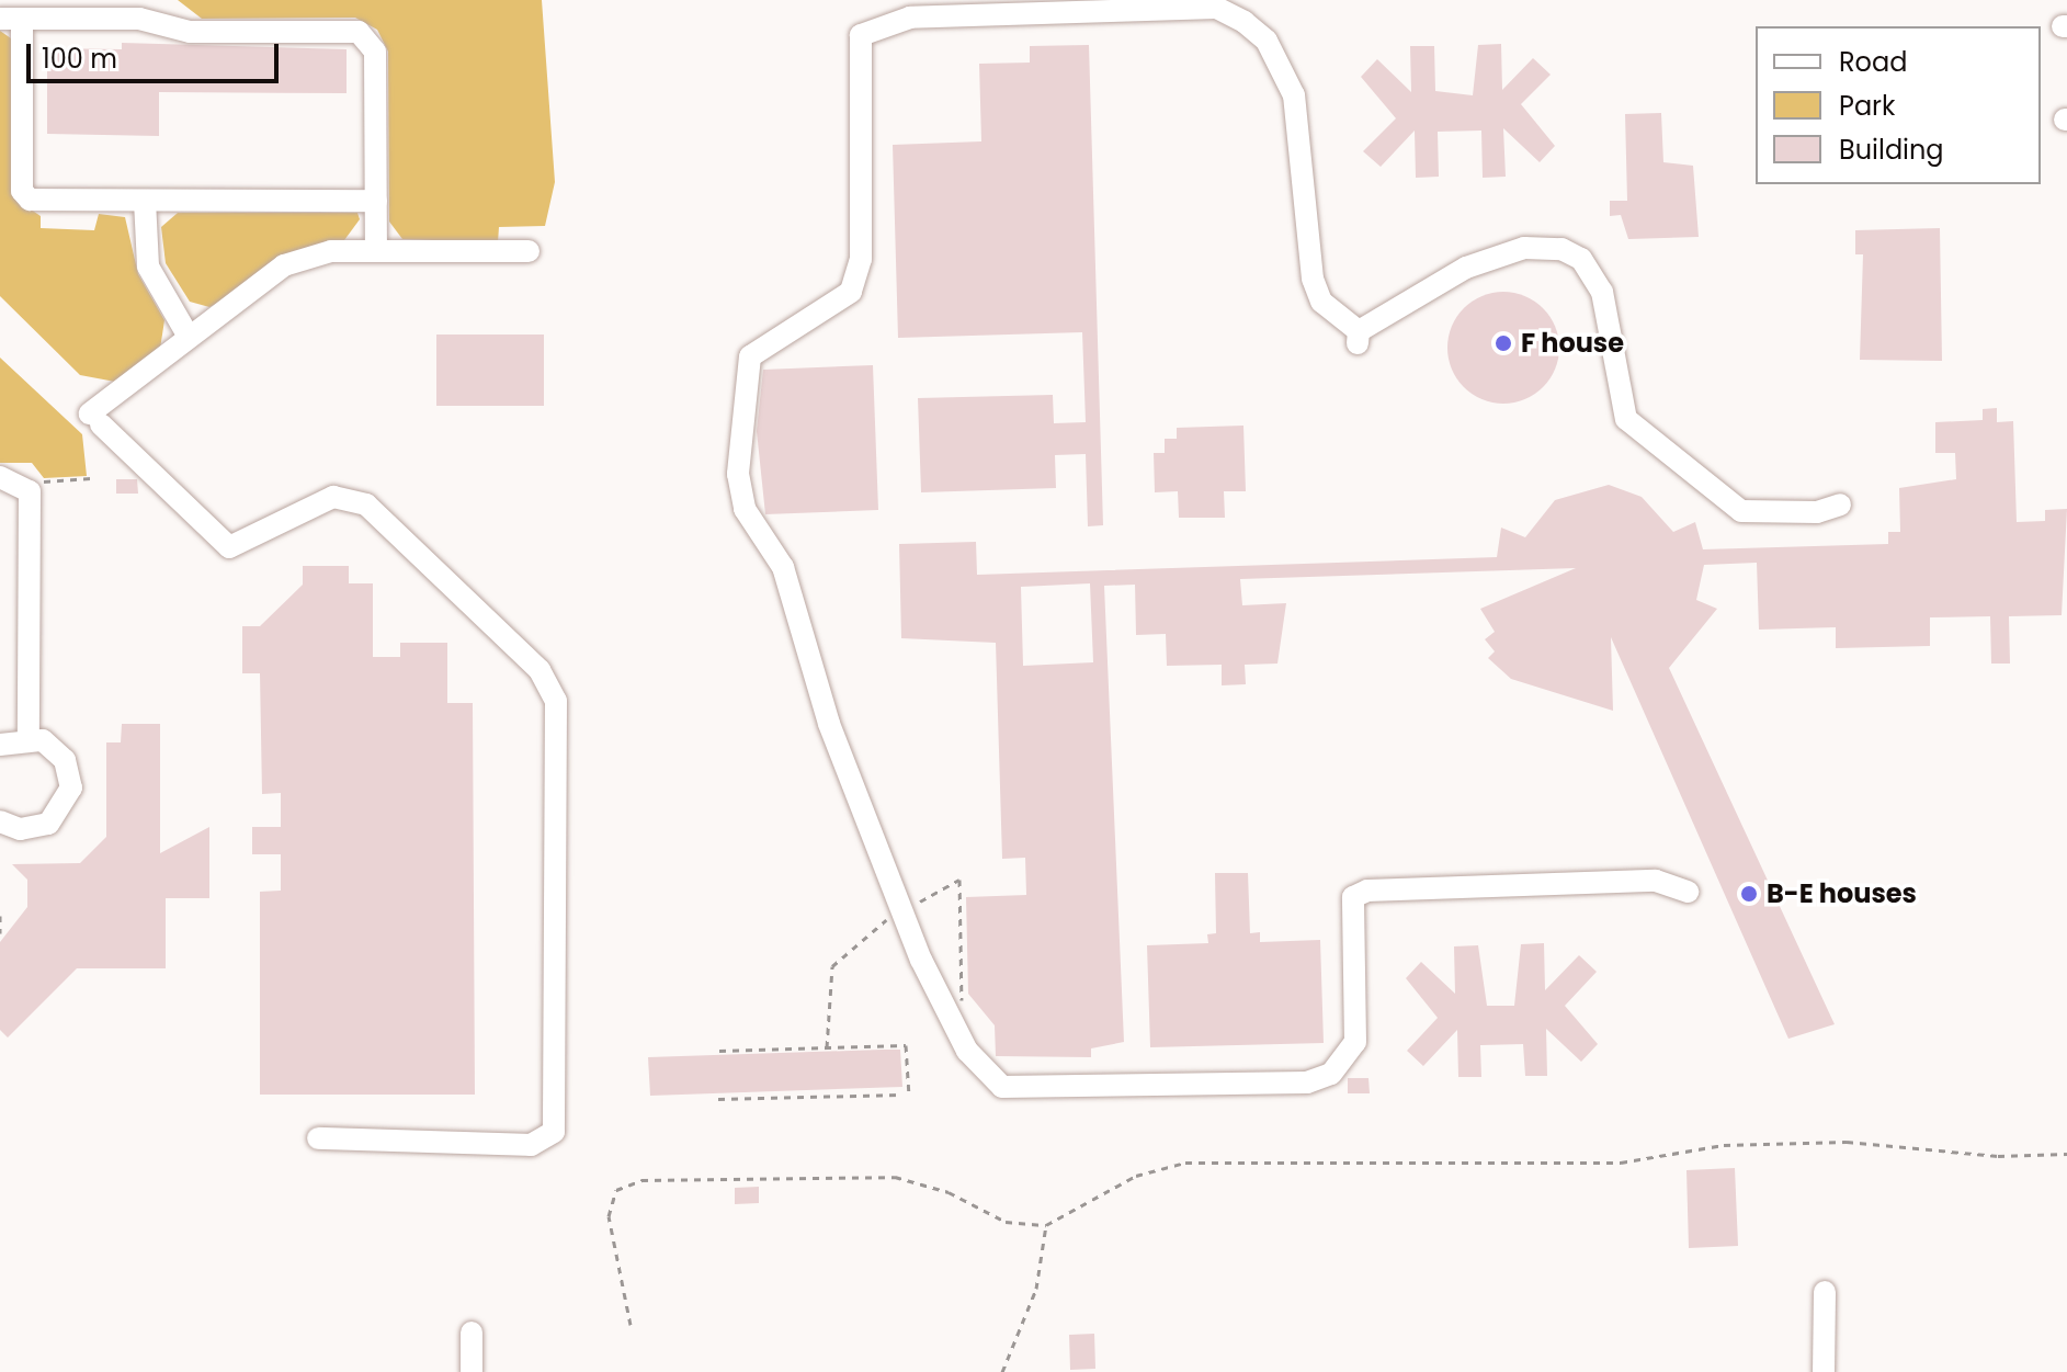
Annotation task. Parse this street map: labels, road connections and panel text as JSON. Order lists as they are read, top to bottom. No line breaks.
{"places":["F house","B-E houses"],"legend":["Road","Park","Building"],"scale_bar":"100 m"}
